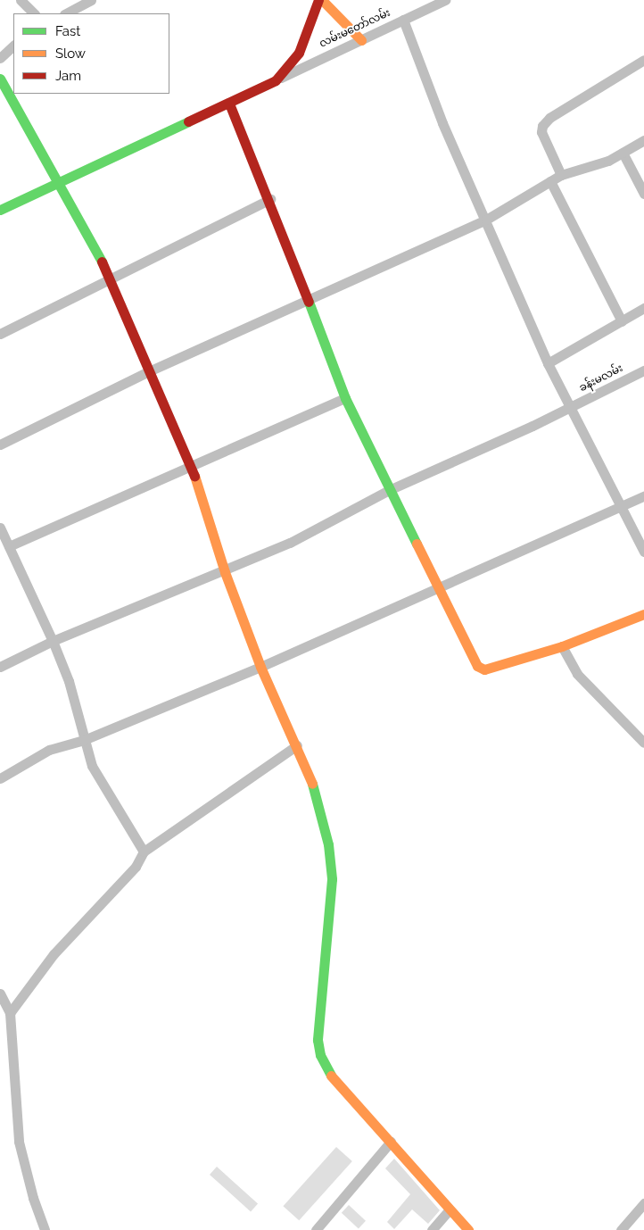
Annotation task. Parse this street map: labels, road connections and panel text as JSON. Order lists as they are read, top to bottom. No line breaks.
{"streets":{"street":["လမ်းမတော်လမ်း","ခန်းမလမ်း"]},"legend":["Fast","Slow","Jam"]}
